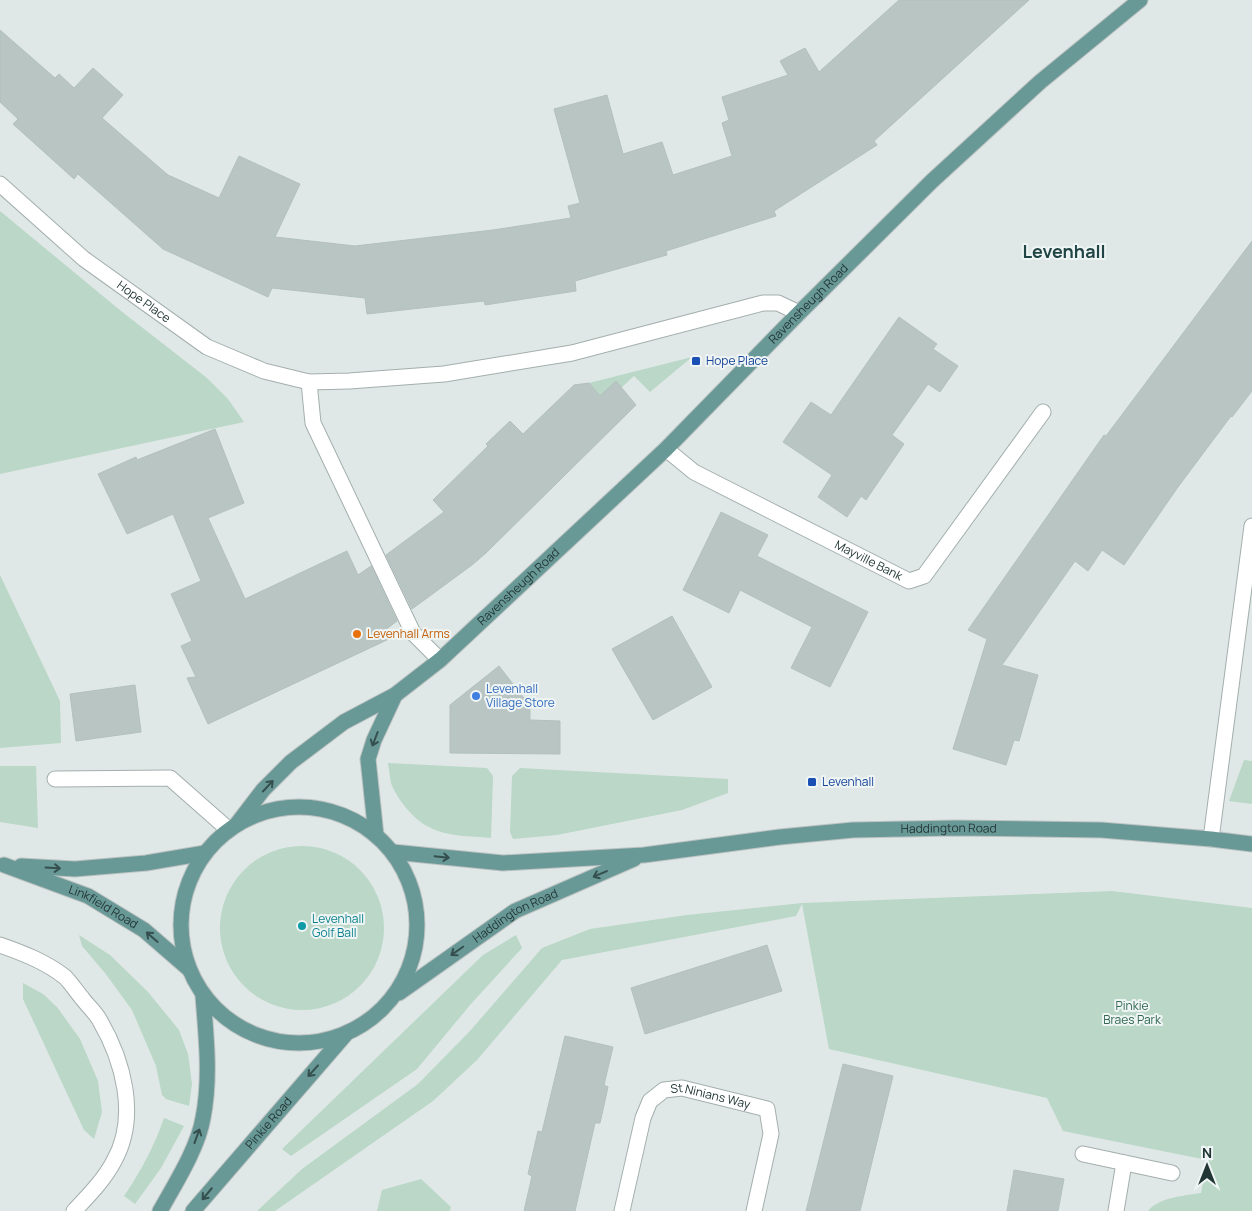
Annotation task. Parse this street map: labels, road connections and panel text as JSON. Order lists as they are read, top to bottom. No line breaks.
{"streets":{"main road":["Ravensheugh Road","Haddington Road","Linkfield Road","Pinkie Road"],"street":["Hope Place","Mayville Bank","St Ninians Way"]},"crossings":[["Hope Place","Ravensheugh Road"],["Ravensheugh Road","Mayville Bank"],["Ravensheugh Road","Linkfield Road"]],"one_way":["Pinkie Road"],"districts":["Levenhall"],"parks":["Pinkie Braes Park"],"places":{"transit":["Hope Place","Levenhall"],"other":["Levenhall Arms","Levenhall Village Store","Levenhall Golf Ball"]},"north":"top"}
